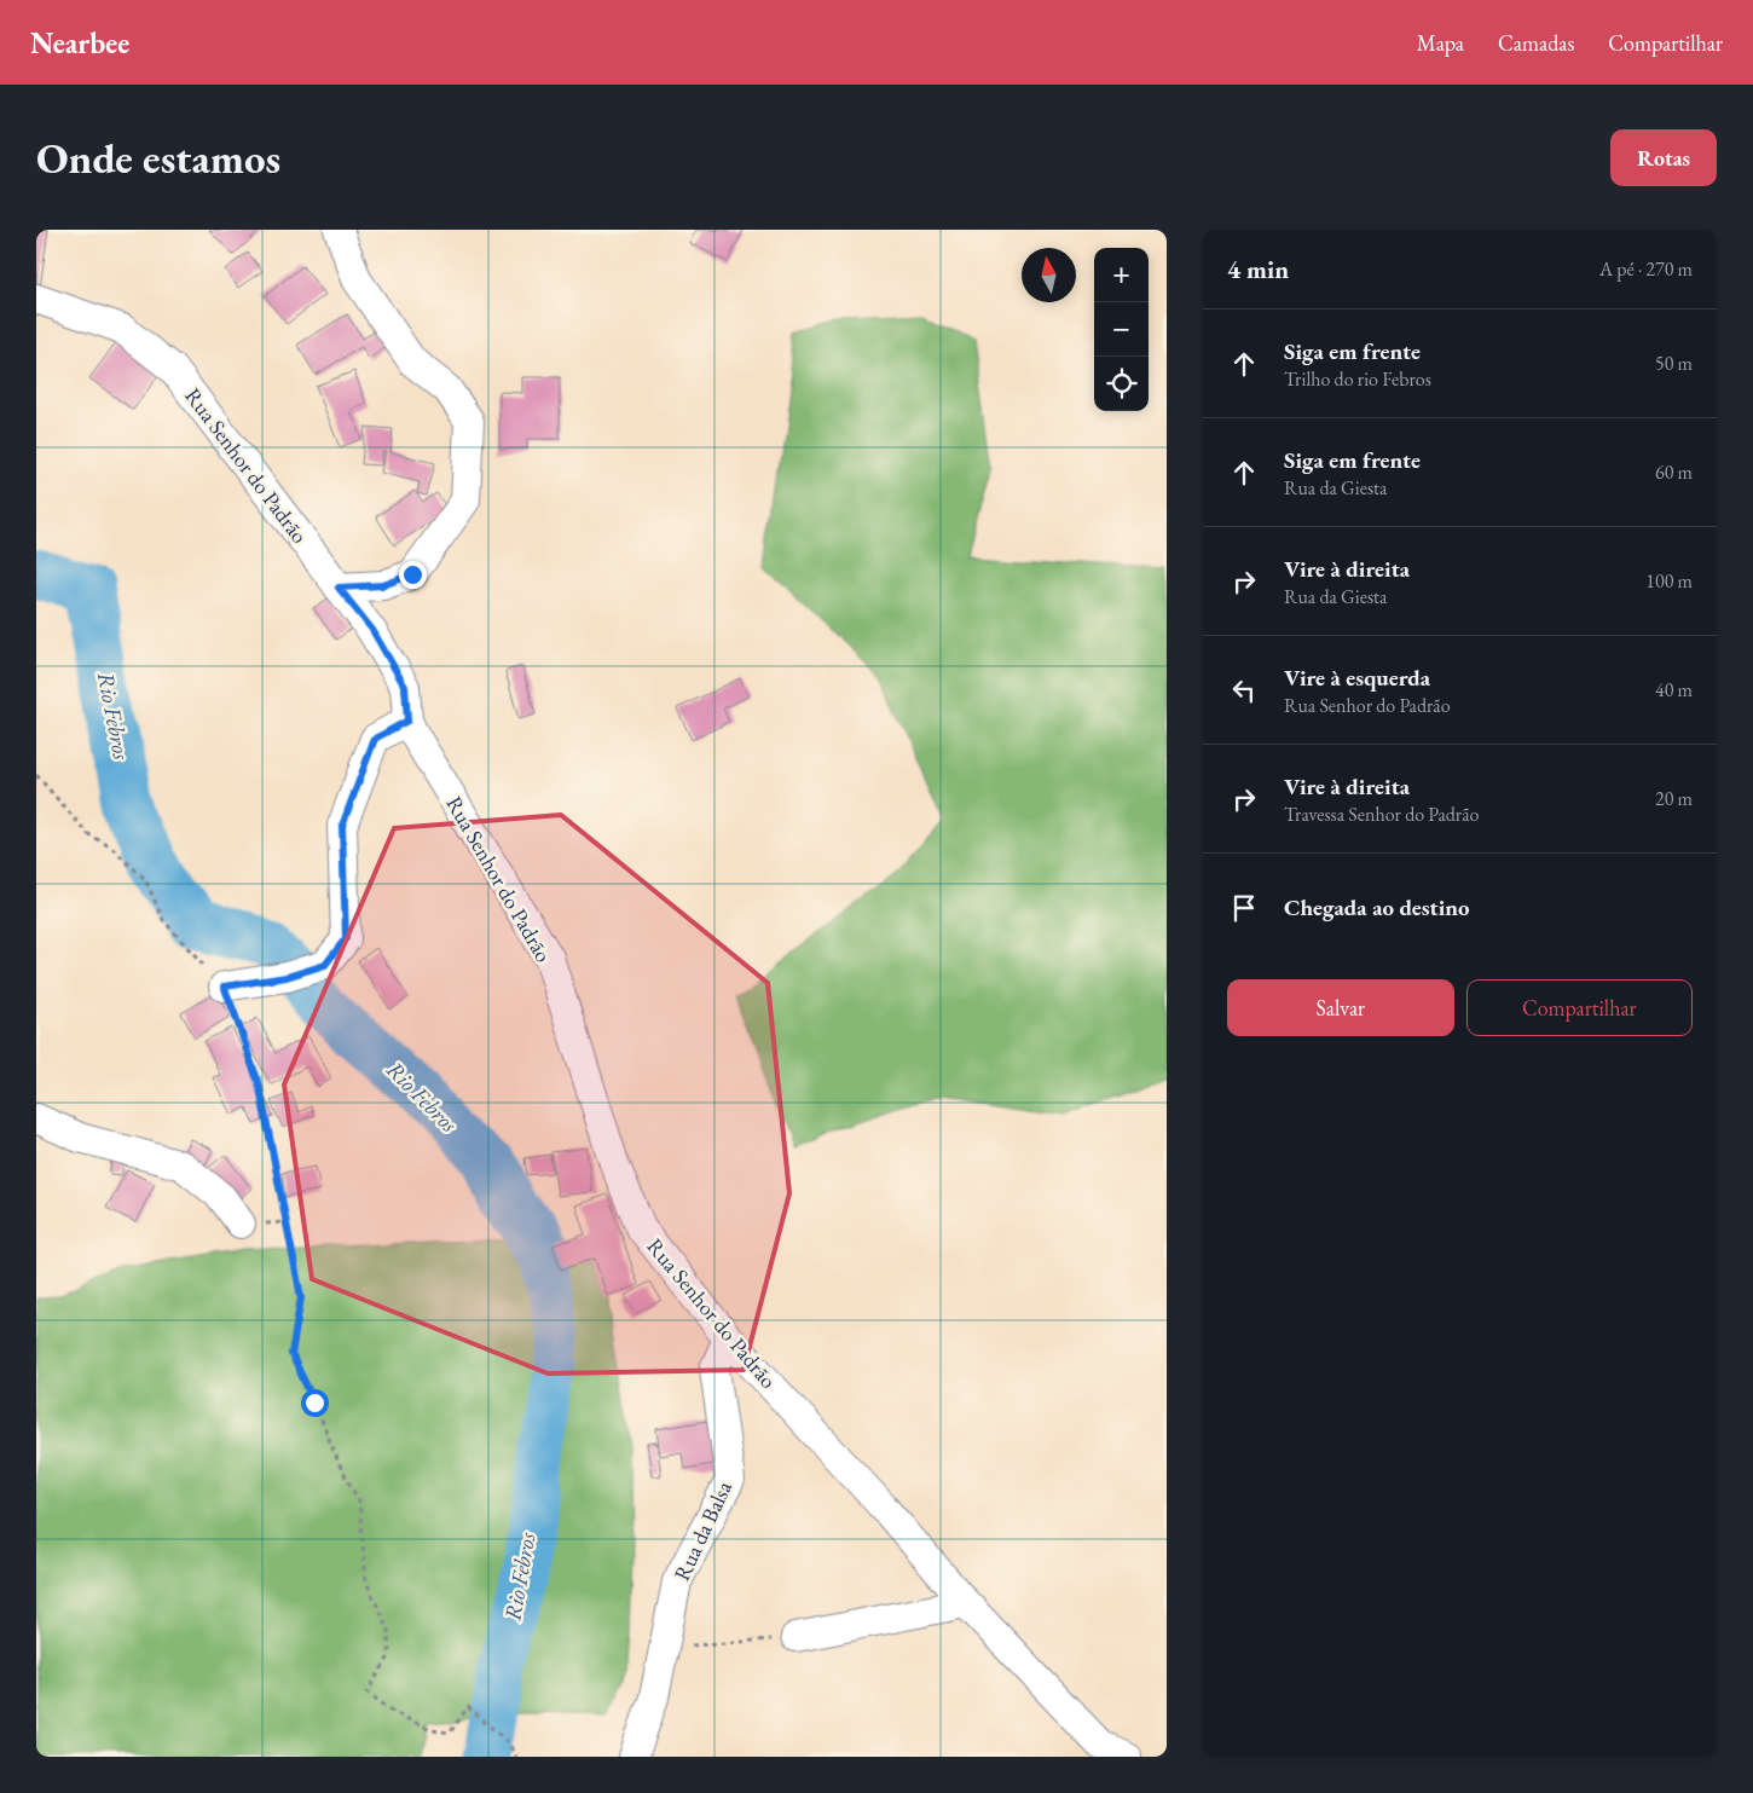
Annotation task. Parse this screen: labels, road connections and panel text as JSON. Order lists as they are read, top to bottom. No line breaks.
{"streets":{"street":["Rua Senhor do Padrão","Rua da Balsa"]},"crossings":[["Rua Senhor do Padrão","Rua da Balsa"]],"water":["Rio Febros"],"north":"top","page":{"header":"Nearbee","nav":["Mapa","Camadas","Compartilhar"],"buttons":["Rotas",["Salvar","Compartilhar"]],"title":"Onde estamos","heading":["4 min","A pé · 270 m"],"map_buttons":["+","−"],"list":[["Siga em frente","Trilho do rio Febros","50 m"],["Siga em frente","Rua da Giesta","60 m"],["Vire à direita","Rua da Giesta","100 m"],["Vire à esquerda","Rua Senhor do Padrão","40 m"],["Vire à direita","Travessa Senhor do Padrão","20 m"],"Chegada ao destino"]}}
